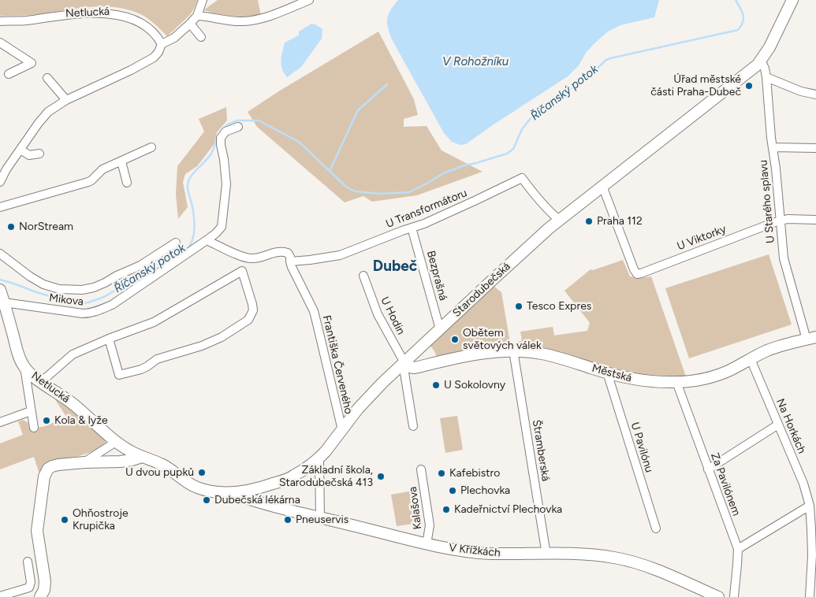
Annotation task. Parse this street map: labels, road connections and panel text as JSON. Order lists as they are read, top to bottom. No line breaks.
{"streets":{"street":["Netlucká","U Starého splavu","U Transformátoru","U Viktorky","Bezprašná","Starodubečská","Mikova","U Hodin","Františka Červeného","Městská","Na Horkách","U Pavilónu","Štramberská","Za Pavilónem","Kalašova","V Křížkách"]},"crossings":[["Netlucká","Starodubečská"],["Netlucká","Mikova"],["U Starého splavu","U Viktorky"],["U Starého splavu","Starodubečská"],["U Starého splavu","Městská"],["U Transformátoru","Bezprašná"],["U Transformátoru","Starodubečská"],["U Transformátoru","Františka Červeného"],["U Viktorky","Starodubečská"],["Bezprašná","Starodubečská"],["Starodubečská","U Hodin"],["Starodubečská","Františka Červeného"],["Starodubečská","Městská"],["Starodubečská","V Křížkách"],["U Hodin","Městská"],["Městská","Na Horkách"],["Městská","U Pavilónu"],["Městská","Štramberská"],["Městská","Za Pavilónem"],["Štramberská","V Křížkách"],["Kalašova","V Křížkách"]],"districts":["Dubeč"],"water":["V Rohožníku","Říčanský potok"],"places":["Úřad městské části Praha-Dubeč","Praha 112","NorStream","Tesco Expres","Obětem světových válek","U Sokolovny","Kola & lyže","U dvou pupků","Kafebistro","Základní škola, Starodubečská 413","Plechovka","Dubečská lékárna","Kadeřnictví Plechovka","Ohňostroje Krupička","Pneuservis"]}
